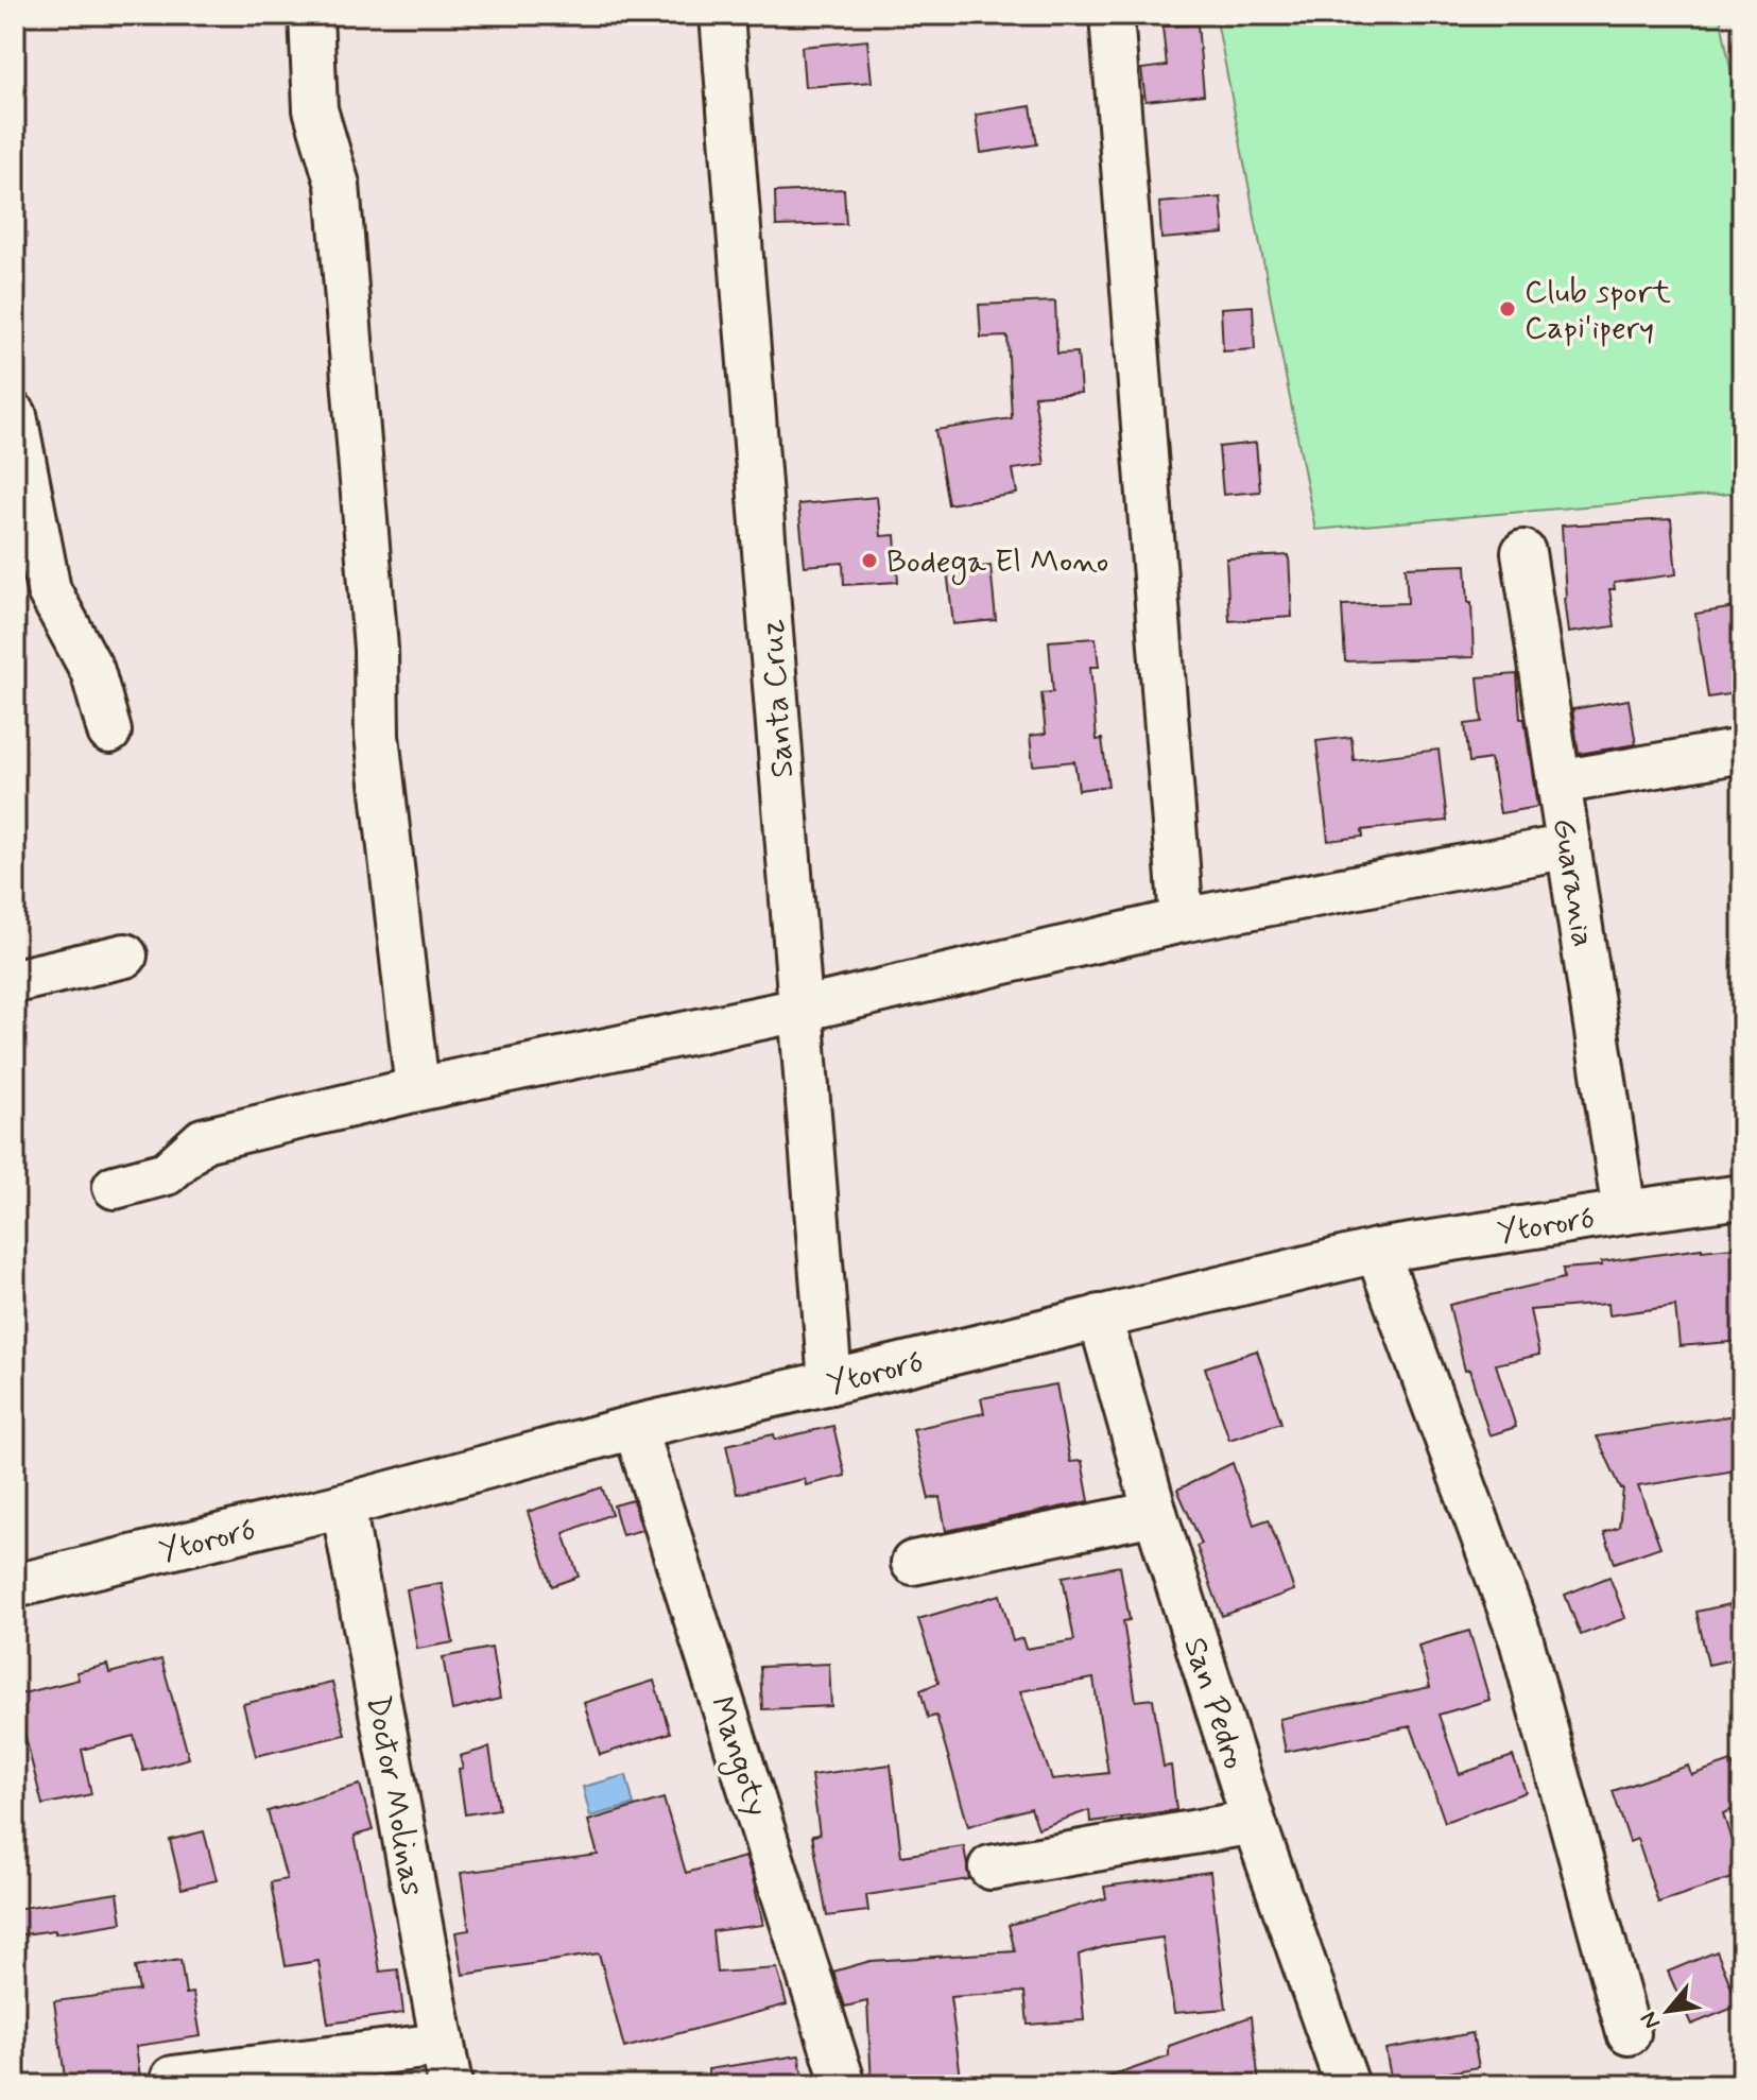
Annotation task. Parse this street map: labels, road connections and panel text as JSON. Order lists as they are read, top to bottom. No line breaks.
{"streets":{"street":["Santa Cruz","Guarania","Ytororó","San Pedro","Mangoty","Doctor Molinas"]},"crossings":[["Santa Cruz","Ytororó"],["Guarania","Ytororó"],["Ytororó","San Pedro"],["Ytororó","Mangoty"],["Ytororó","Doctor Molinas"]],"places":["Club sport Capi'ipery","Bodega El Mono"],"north":"bottom left"}
